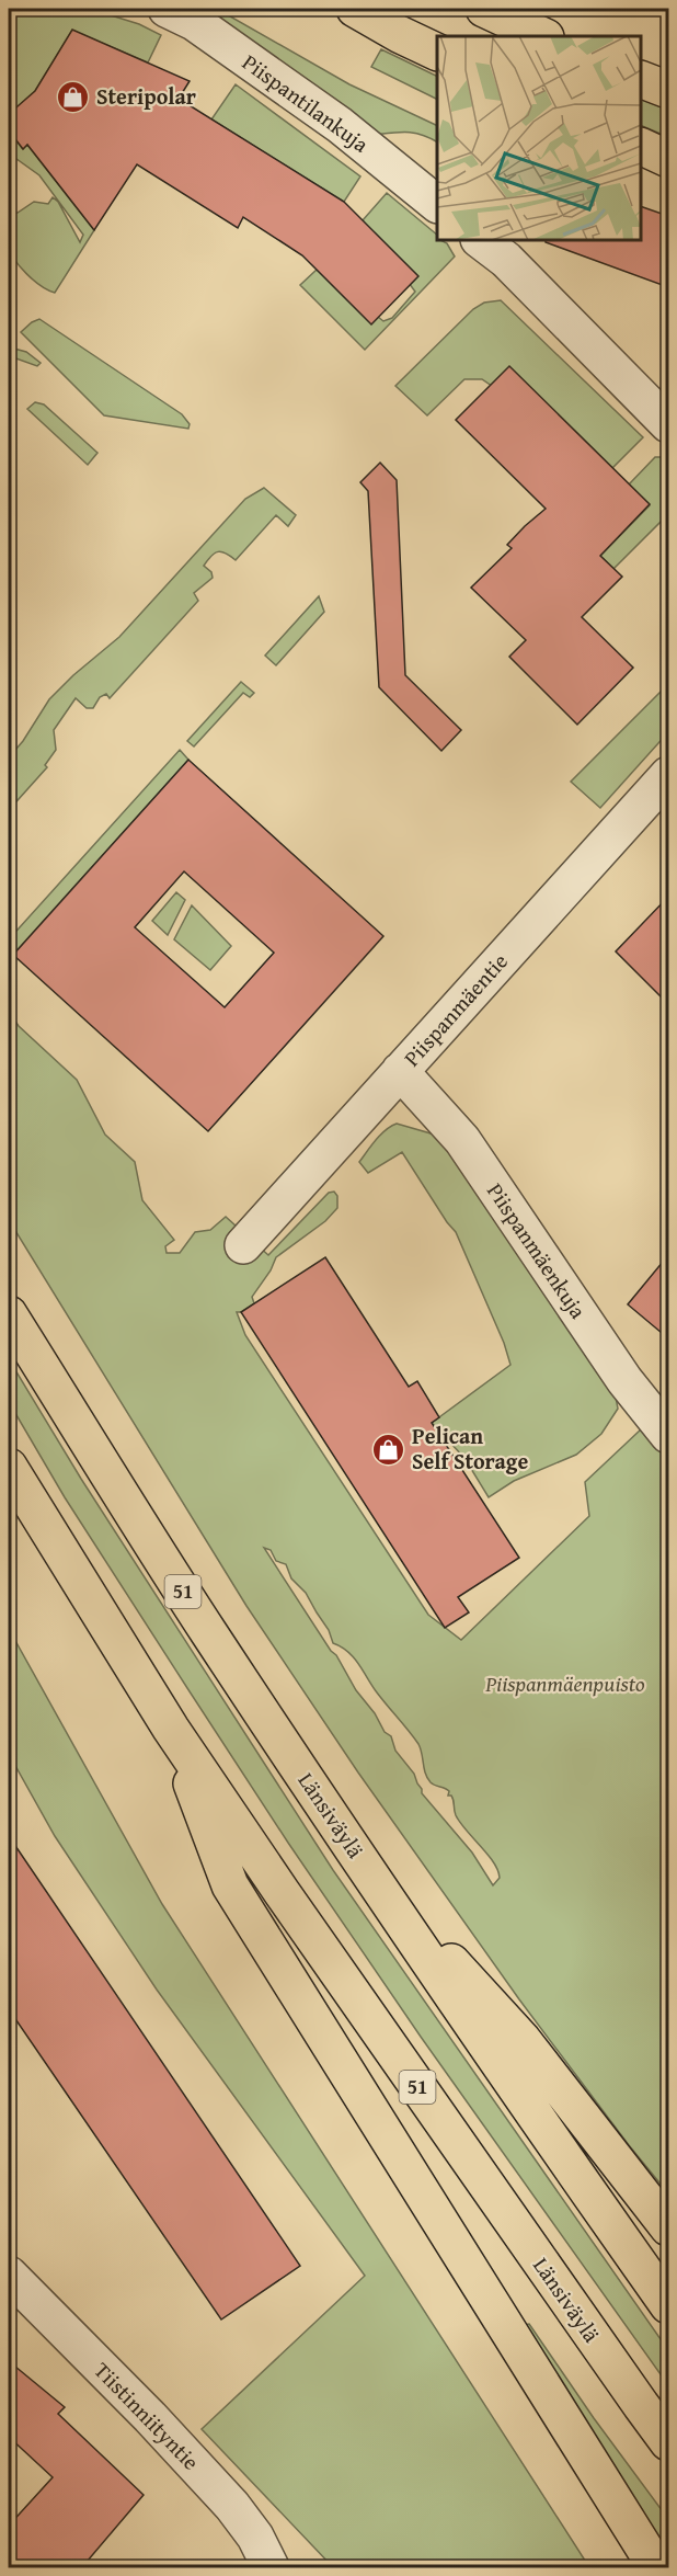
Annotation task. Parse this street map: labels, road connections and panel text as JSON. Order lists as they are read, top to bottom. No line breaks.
{"streets":{"main road":["51","Länsiväylä"],"street":["Piispantilankuja","Piispanmäentie","Piispanmäenkuja","Tiistinniityntie"]},"crossings":[["Piispanmäentie","Piispanmäenkuja"]],"parks":["Piispanmäenpuisto"],"places":{"shop":["Steripolar","Pelican Self Storage"]}}
